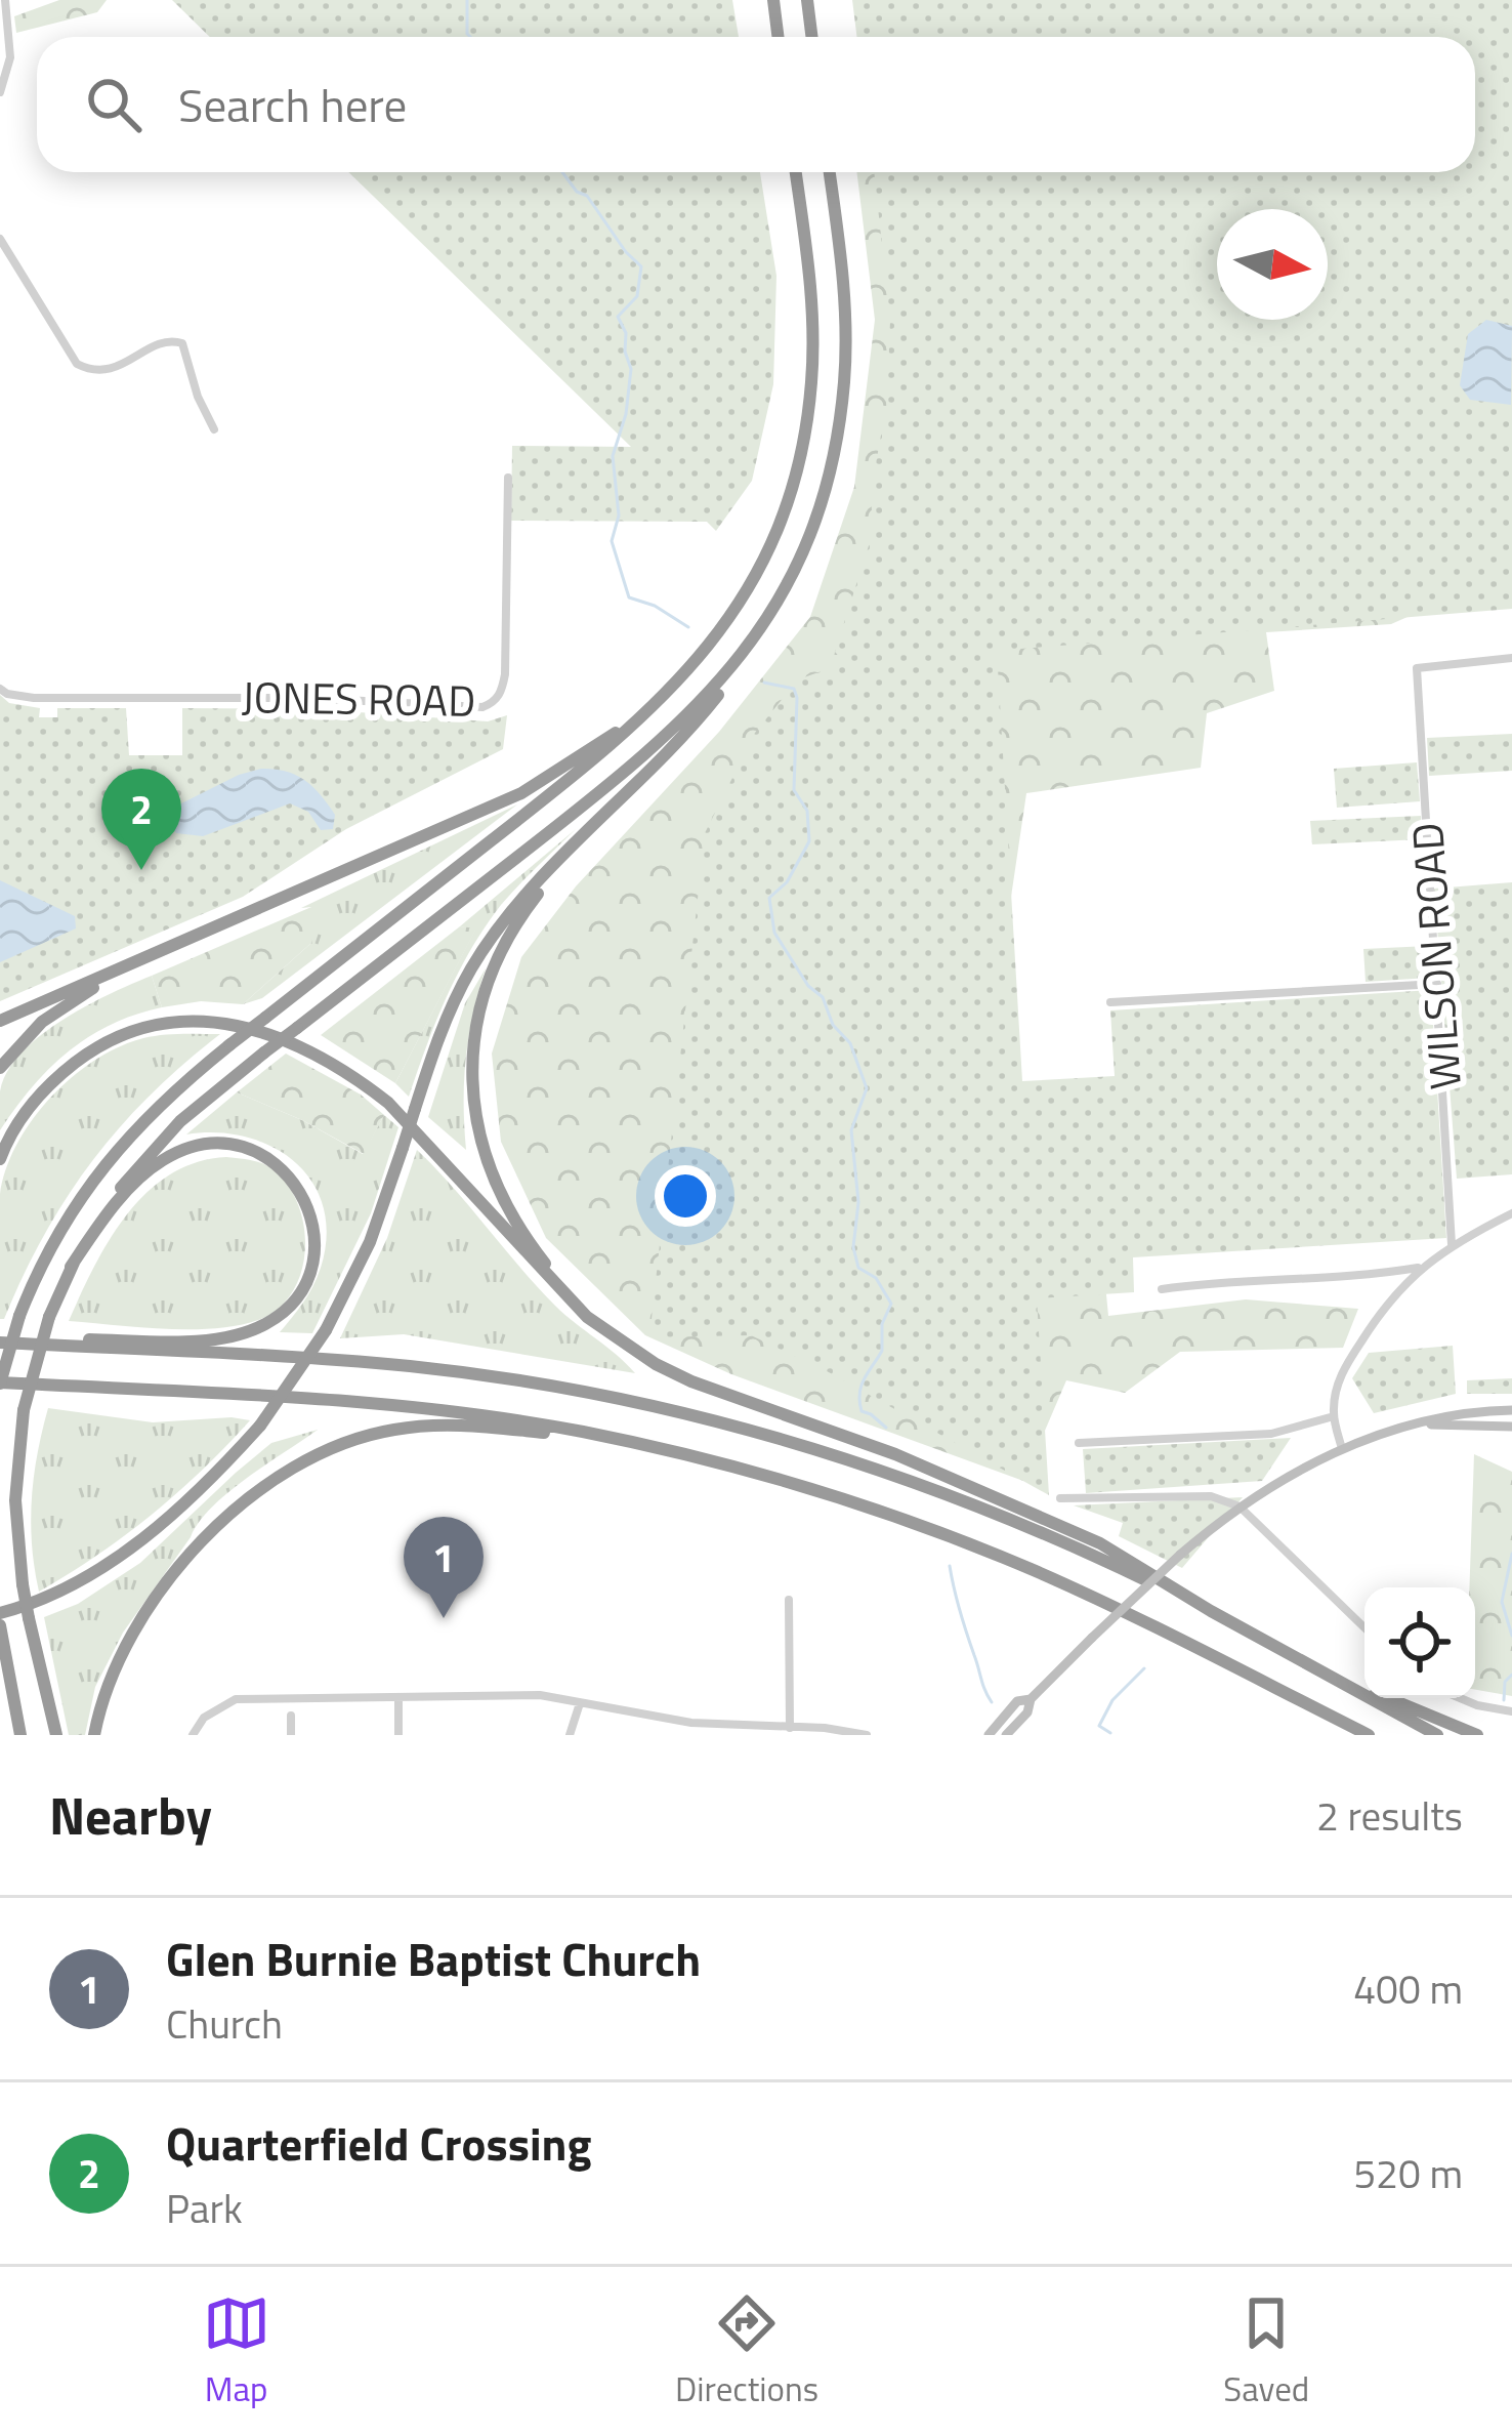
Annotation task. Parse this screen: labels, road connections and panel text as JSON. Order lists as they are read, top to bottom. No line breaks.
{"streets":{"street":["JONES ROAD","WILSON ROAD"]},"north":"right","page":{"search":"Search here","pins":["2","1"],"heading":["Nearby","2 results"],"list":[{"mark":"1","name":"Glen Burnie Baptist Church","note":"Church","value":"400 m"},{"mark":"2","name":"Quarterfield Crossing","note":"Park","value":"520 m"}],"nav":["Map","Directions","Saved"]}}
